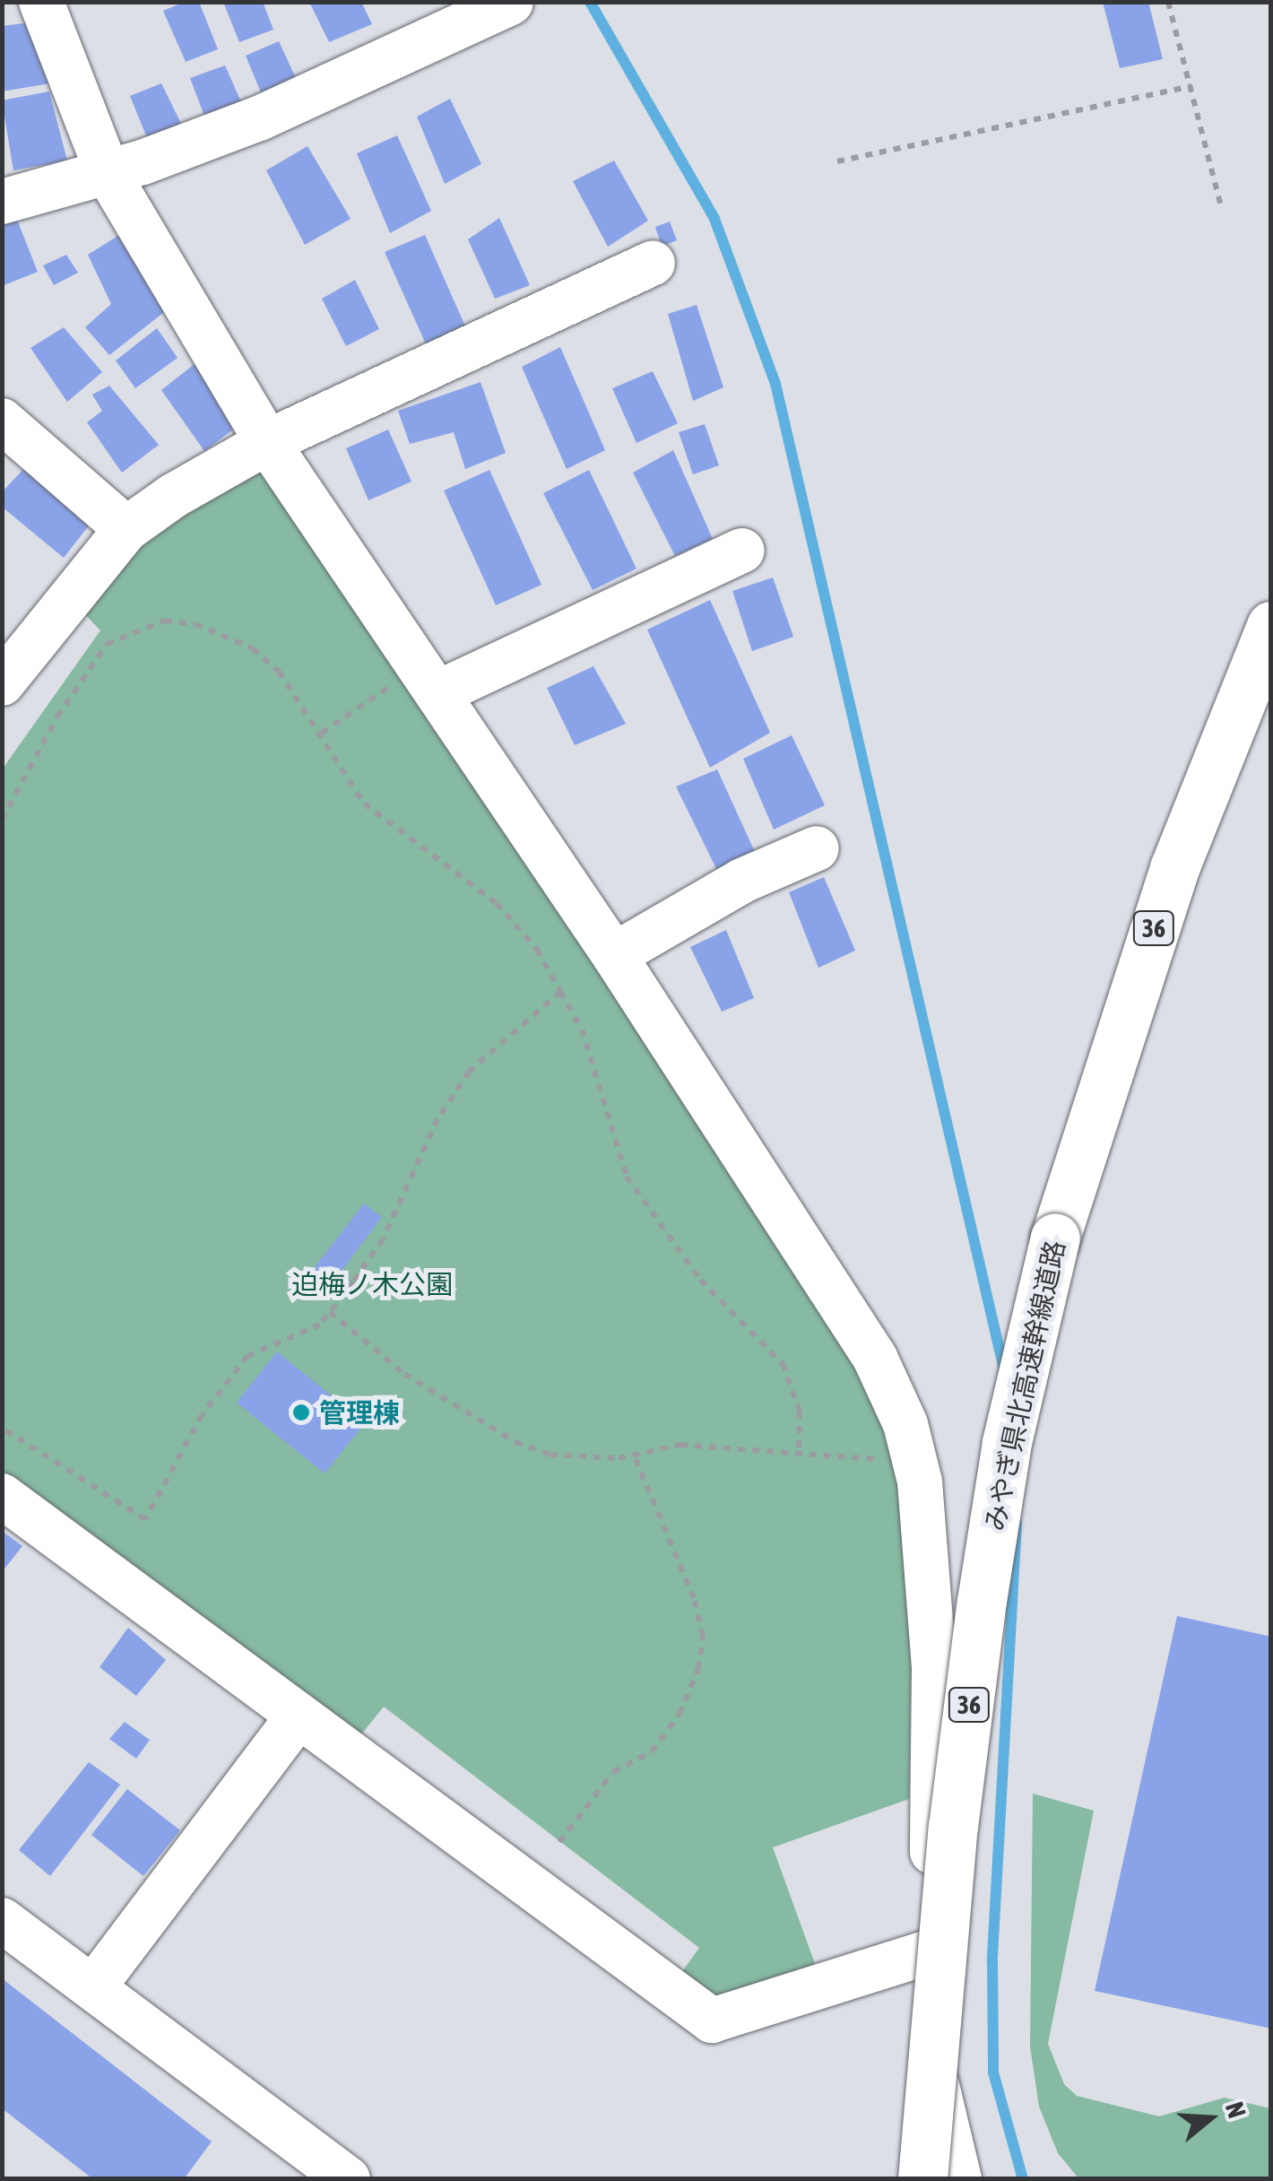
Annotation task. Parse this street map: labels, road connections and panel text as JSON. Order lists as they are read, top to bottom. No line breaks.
{"streets":{"main road":["36","みやぎ県北高速幹線道路"]},"parks":["迫梅ノ木公園"],"places":["管理棟"],"north":"right"}
